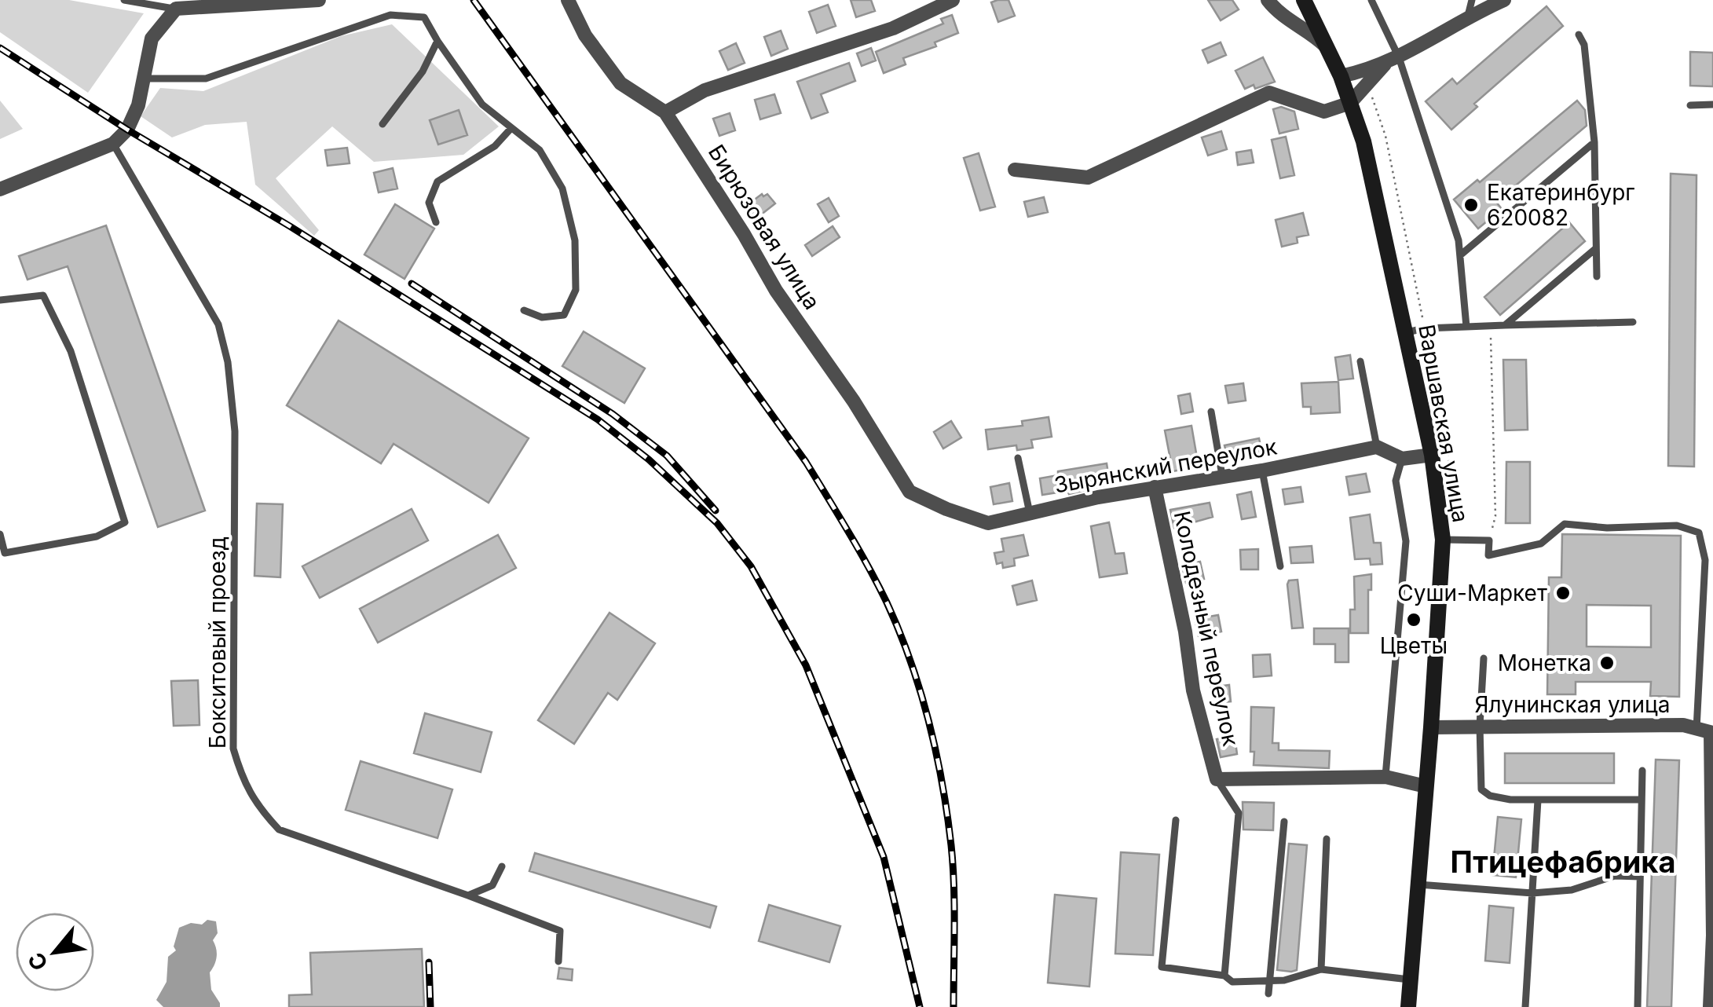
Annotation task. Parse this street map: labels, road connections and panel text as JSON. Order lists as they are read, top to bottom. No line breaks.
{"streets":{"main road":["Варшавская улица"],"street":["Бирюзовая улица","Зырянский переулок","Колодезный переулок","Ялунинская улица"],"lane":["Бокситовый проезд"]},"crossings":[["Бирюзовая улица","Зырянский переулок"],["Варшавская улица","Ялунинская улица"],["Зырянский переулок","Колодезный переулок"]],"districts":["Птицефабрика"],"places":["Екатеринбург 620082","Суши-Маркет","Цветы","Монетка"],"north":"bottom left"}
